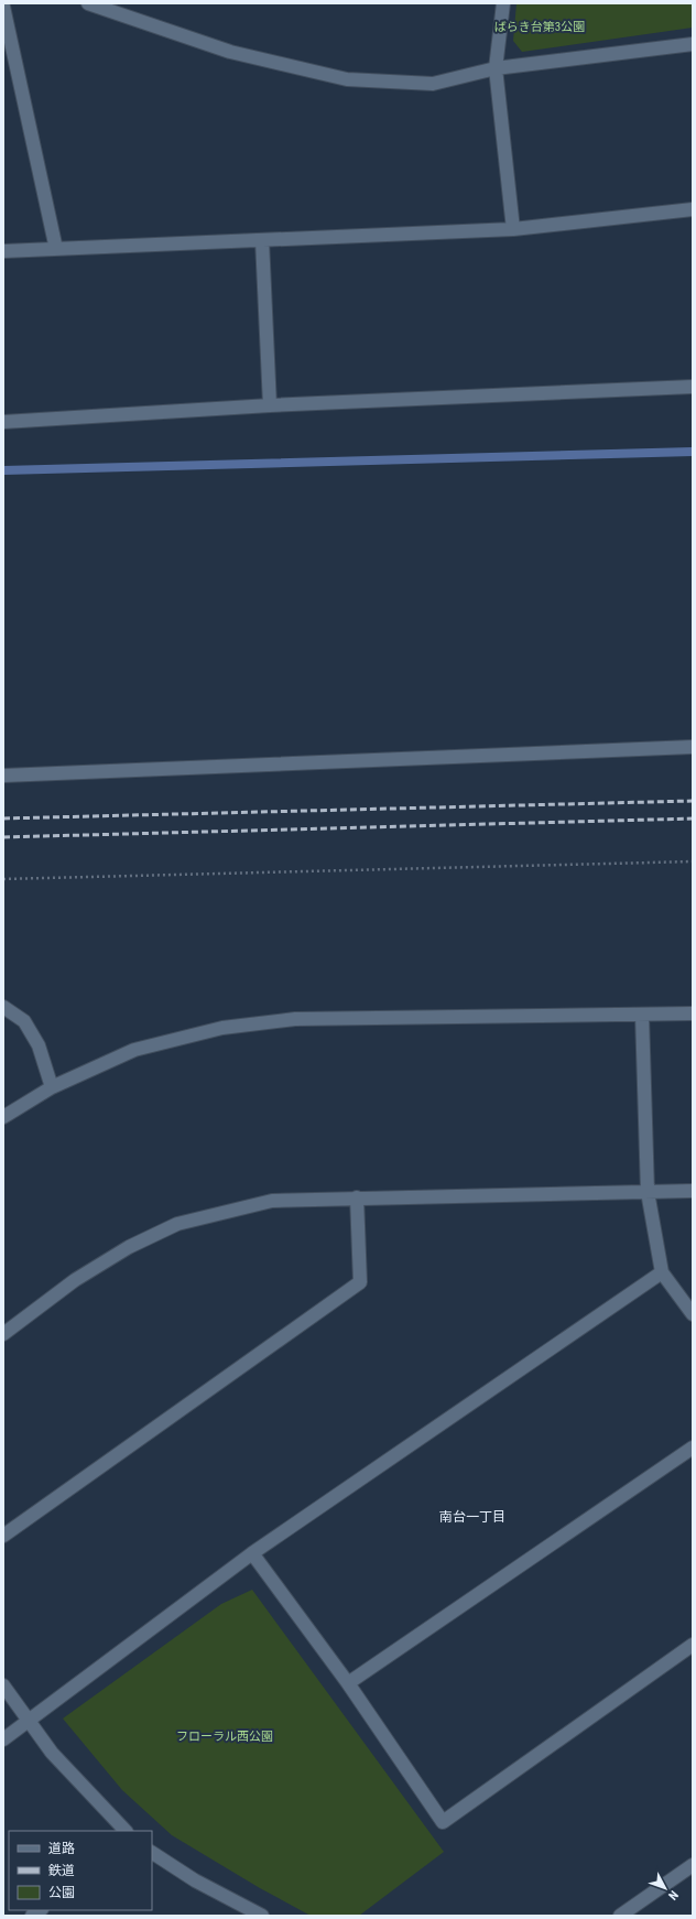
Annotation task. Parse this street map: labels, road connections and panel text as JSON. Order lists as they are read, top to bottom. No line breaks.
{"districts":["南台一丁目"],"parks":["ばらき台第3公園","フローラル西公園"],"legend":["道路","鉄道","公園"],"north":"bottom right"}
